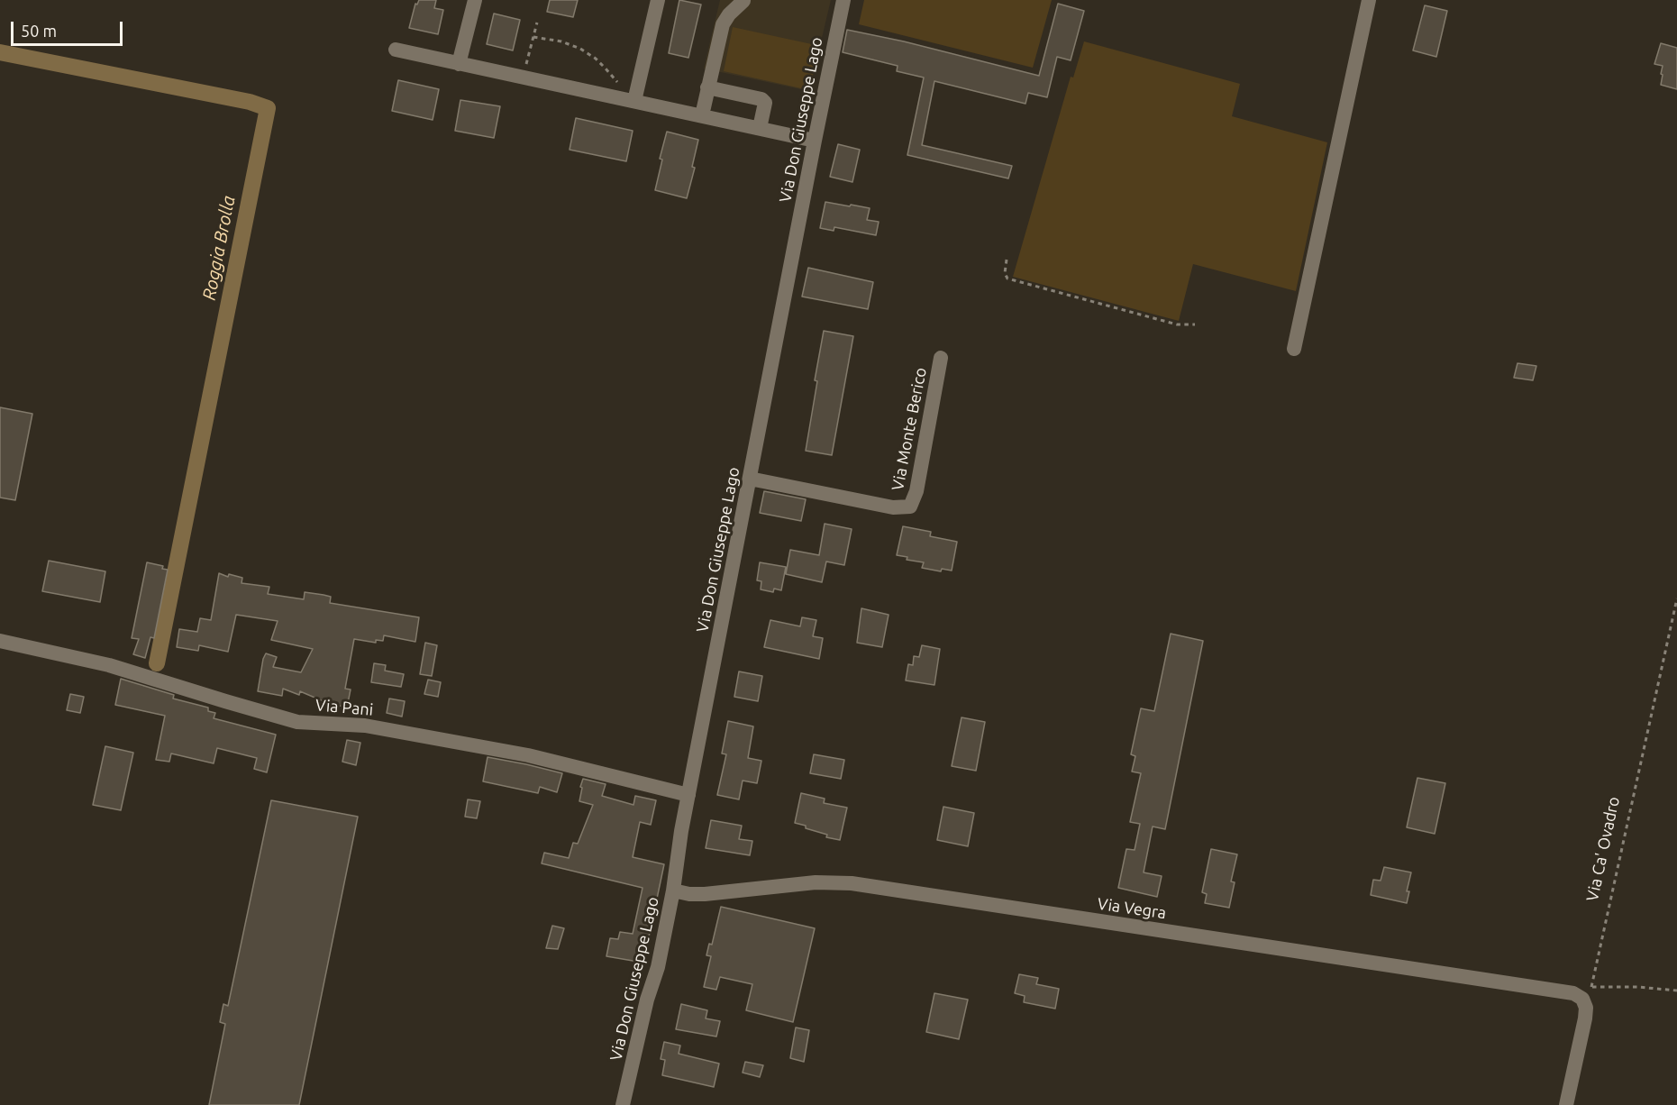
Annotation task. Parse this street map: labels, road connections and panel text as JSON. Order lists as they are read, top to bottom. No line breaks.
{"streets":{"street":["Via Don Giuseppe Lago","Via Monte Berico","Via Pani","Via Vegra"],"path":["Via Ca' Ovadro"]},"crossings":[["Via Don Giuseppe Lago","Via Monte Berico"],["Via Don Giuseppe Lago","Via Pani"],["Via Don Giuseppe Lago","Via Vegra"],["Via Ca' Ovadro","Via Vegra"]],"water":["Roggia Brolla"],"scale_bar":"50 m"}
